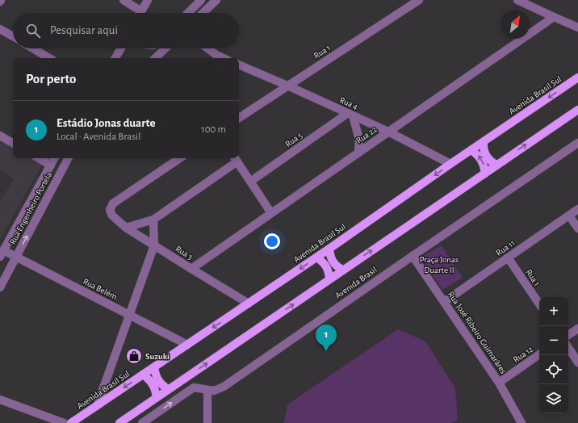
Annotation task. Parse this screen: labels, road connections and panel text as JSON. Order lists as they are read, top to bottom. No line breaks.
{"streets":{"main road":["Avenida Brasil Sul"],"street":["Rua 1","Rua 4","Rua 22","Rua 5","Rua Engenheiro Portela","Rua 11","Rua 3","Avenida Brasil","Rua Belém","Rua José Ribeiro Guimarãres","Rua 12"]},"crossings":[["Rua 1","Rua 4"],["Rua 1","Rua 11"],["Avenida Brasil Sul","Rua 4"],["Avenida Brasil Sul","Rua 3"],["Avenida Brasil Sul","Rua Belém"],["Rua 4","Rua 22"],["Rua 4","Rua 5"],["Rua 22","Rua 3"],["Rua Engenheiro Portela","Rua Belém"],["Rua 11","Rua José Ribeiro Guimarãres"],["Avenida Brasil","Rua José Ribeiro Guimarãres"],["Rua José Ribeiro Guimarãres","Rua 12"]],"parks":["Praça Jonas Duarte II"],"places":{"shop":["Suzuki"]},"north":"top right","page":{"search":"Pesquisar aqui","heading":"Por perto","list":[{"mark":"1","name":"Estádio Jonas duarte","note":"Local · Avenida Brasil","value":"100 m"}],"map_buttons":["+","−"],"pins":"1"}}
